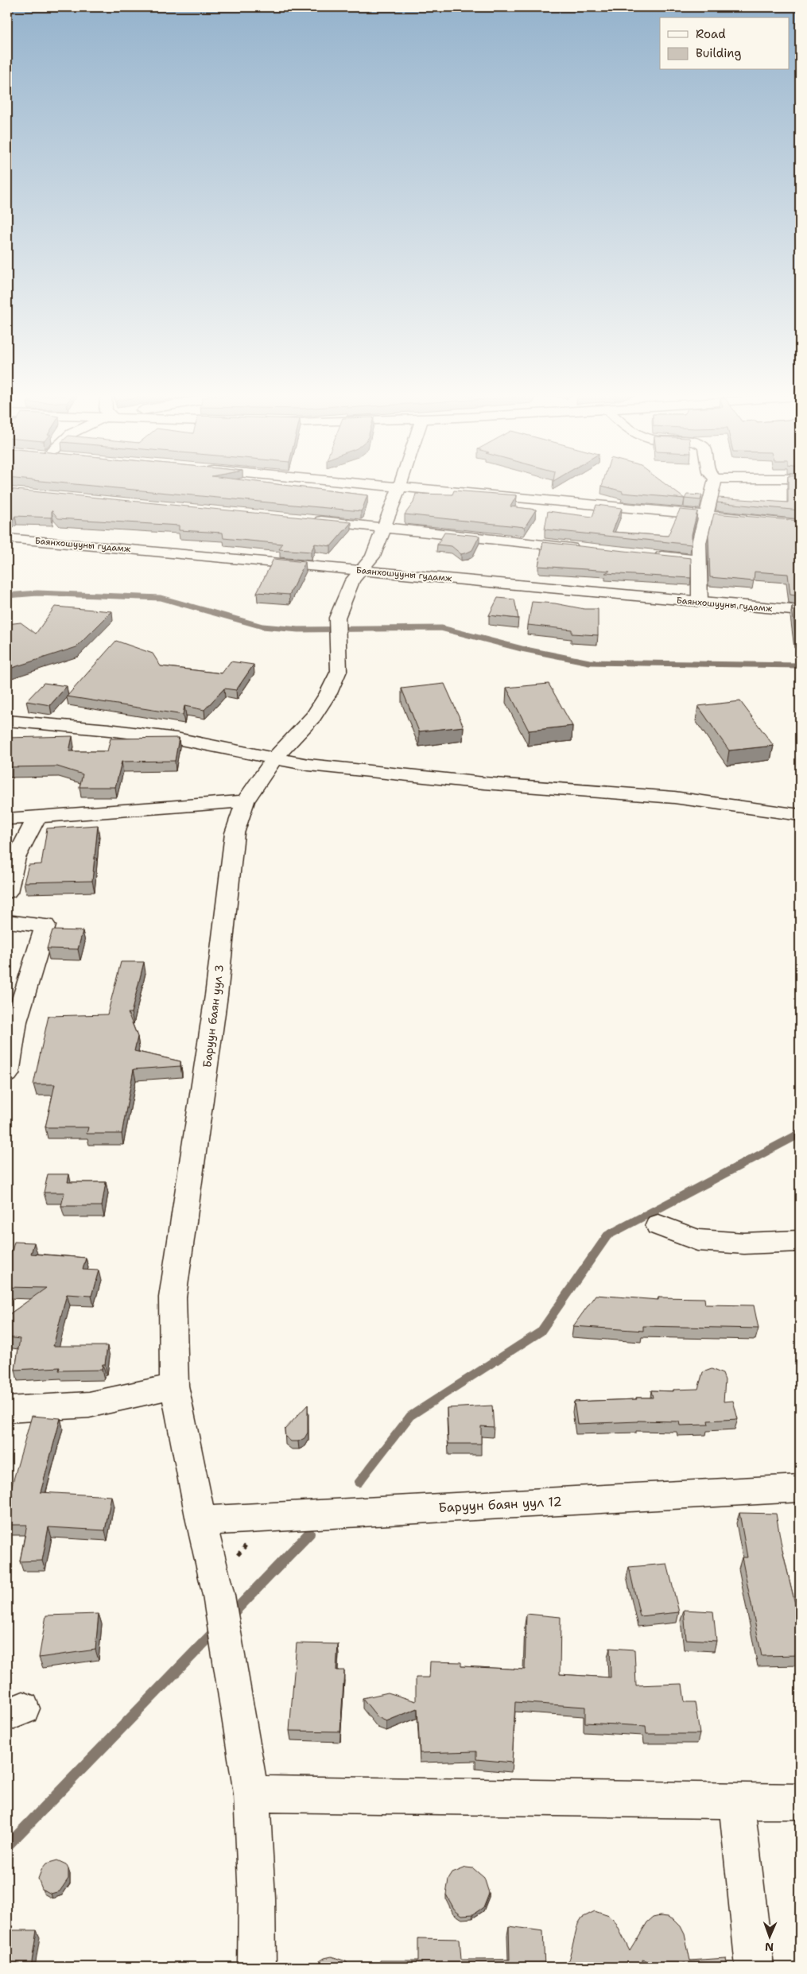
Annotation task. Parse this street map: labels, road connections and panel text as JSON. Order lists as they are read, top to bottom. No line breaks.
{"streets":{"street":["Баянхошууны гудамж","Баруун баян уул 3","Баруун баян уул 12"]},"crossings":[["Баянхошууны гудамж","Баруун баян уул 3"],["Баруун баян уул 3","Баруун баян уул 12"]],"legend":["Road","Building"],"north":"bottom"}
